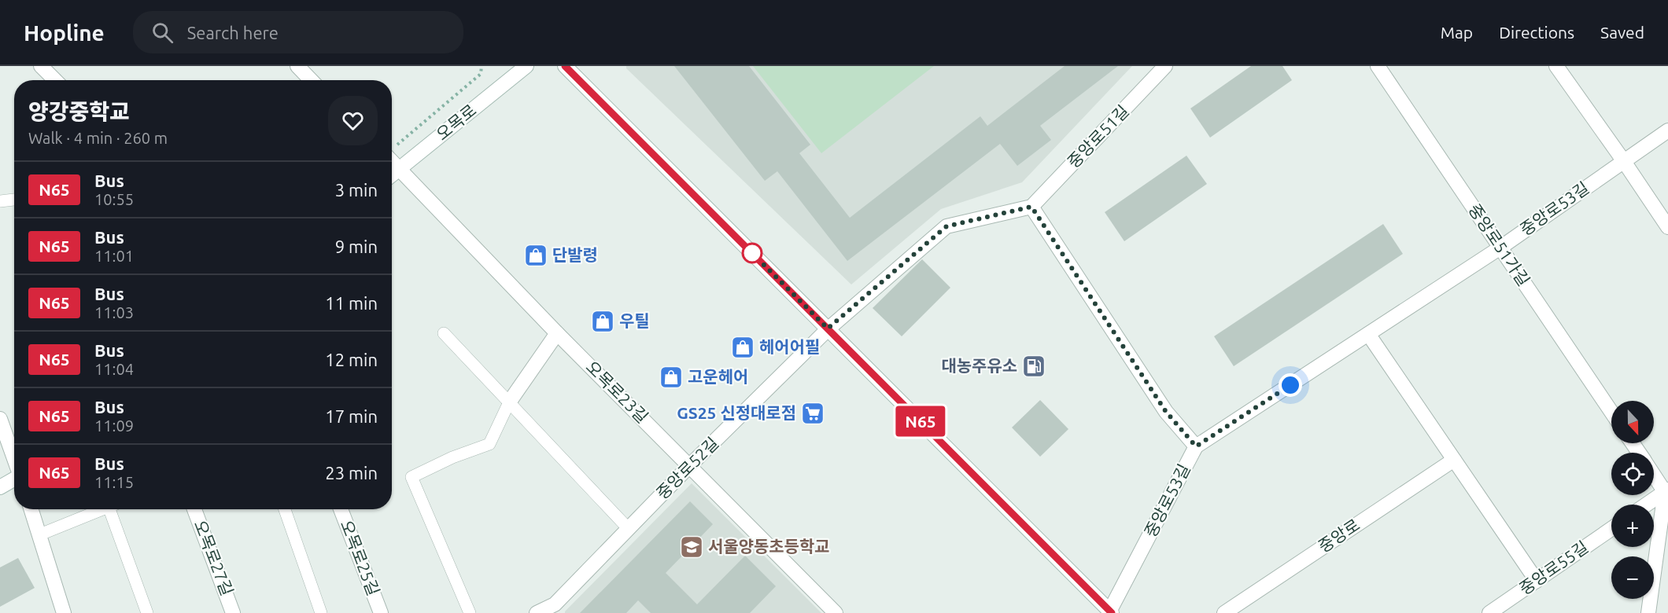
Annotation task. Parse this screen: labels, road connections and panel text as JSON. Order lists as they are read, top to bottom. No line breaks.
{"streets":{"street":["오목로","중앙로51길","중앙로53길","중앙로51가길","오목로23길","중앙로52길","중앙로","오목로27길","오목로25길","중앙로55길"]},"crossings":[["오목로","오목로23길"],["중앙로53길","중앙로51가길"],["오목로23길","중앙로52길"]],"places":{"shop":["단발령","우틸","헤어어필","고운헤어"],"fuel station":["대농주유소"],"supermarket":["GS25 신정대로점"],"school or university":["서울양동초등학교"]},"lines":["bus line N65"],"north":"bottom","page":{"header":"Hopline","search":"Search here","nav":["Map","Directions","Saved"],"on_map":"N65","heading":["양강중학교","Walk · 4 min · 260 m"],"list":[{"mark":"N65","name":"Bus","note":"10:55","value":"3 min"},{"mark":"N65","name":"Bus","note":"11:01","value":"9 min"},{"mark":"N65","name":"Bus","note":"11:03","value":"11 min"},{"mark":"N65","name":"Bus","note":"11:04","value":"12 min"},{"mark":"N65","name":"Bus","note":"11:09","value":"17 min"},{"mark":"N65","name":"Bus","note":"11:15","value":"23 min"}],"map_buttons":["+","−"]}}
